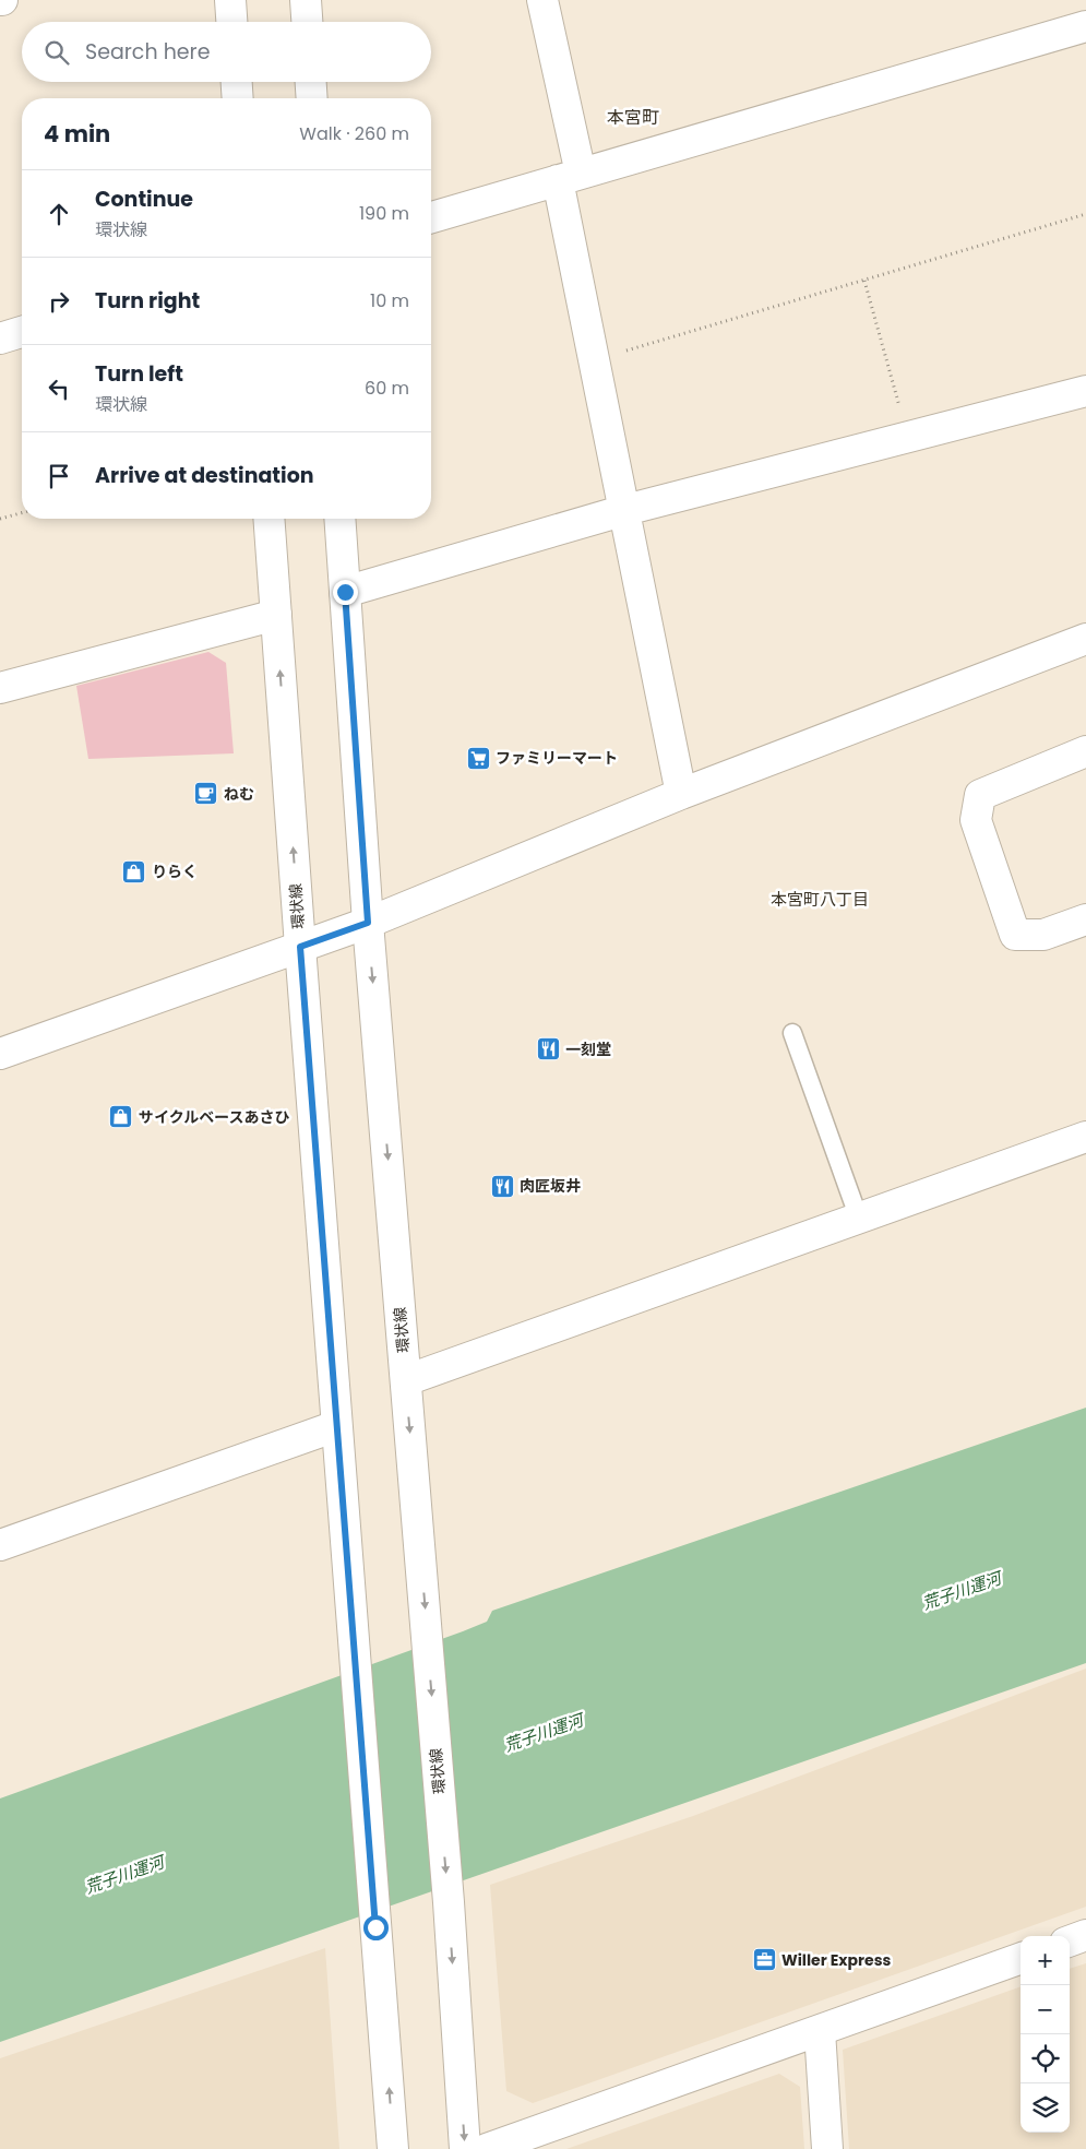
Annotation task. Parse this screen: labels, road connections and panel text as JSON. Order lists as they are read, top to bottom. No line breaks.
{"streets":{"street":["環状線"]},"districts":["本宮町","本宮町八丁目"],"water":["荒子川運河"],"places":{"supermarket":["ファミリーマート"],"cafe":["ねむ"],"shop":["りらく","サイクルベースあさひ"],"restaurant":["一刻堂","肉匠坂井"],"office":["Willer Express"]},"page":{"search":"Search here","heading":["4 min","Walk · 260 m"],"list":[["Continue","環状線","190 m"],["Turn right","10 m"],["Turn left","環状線","60 m"],"Arrive at destination"],"map_buttons":["+","−"]}}
